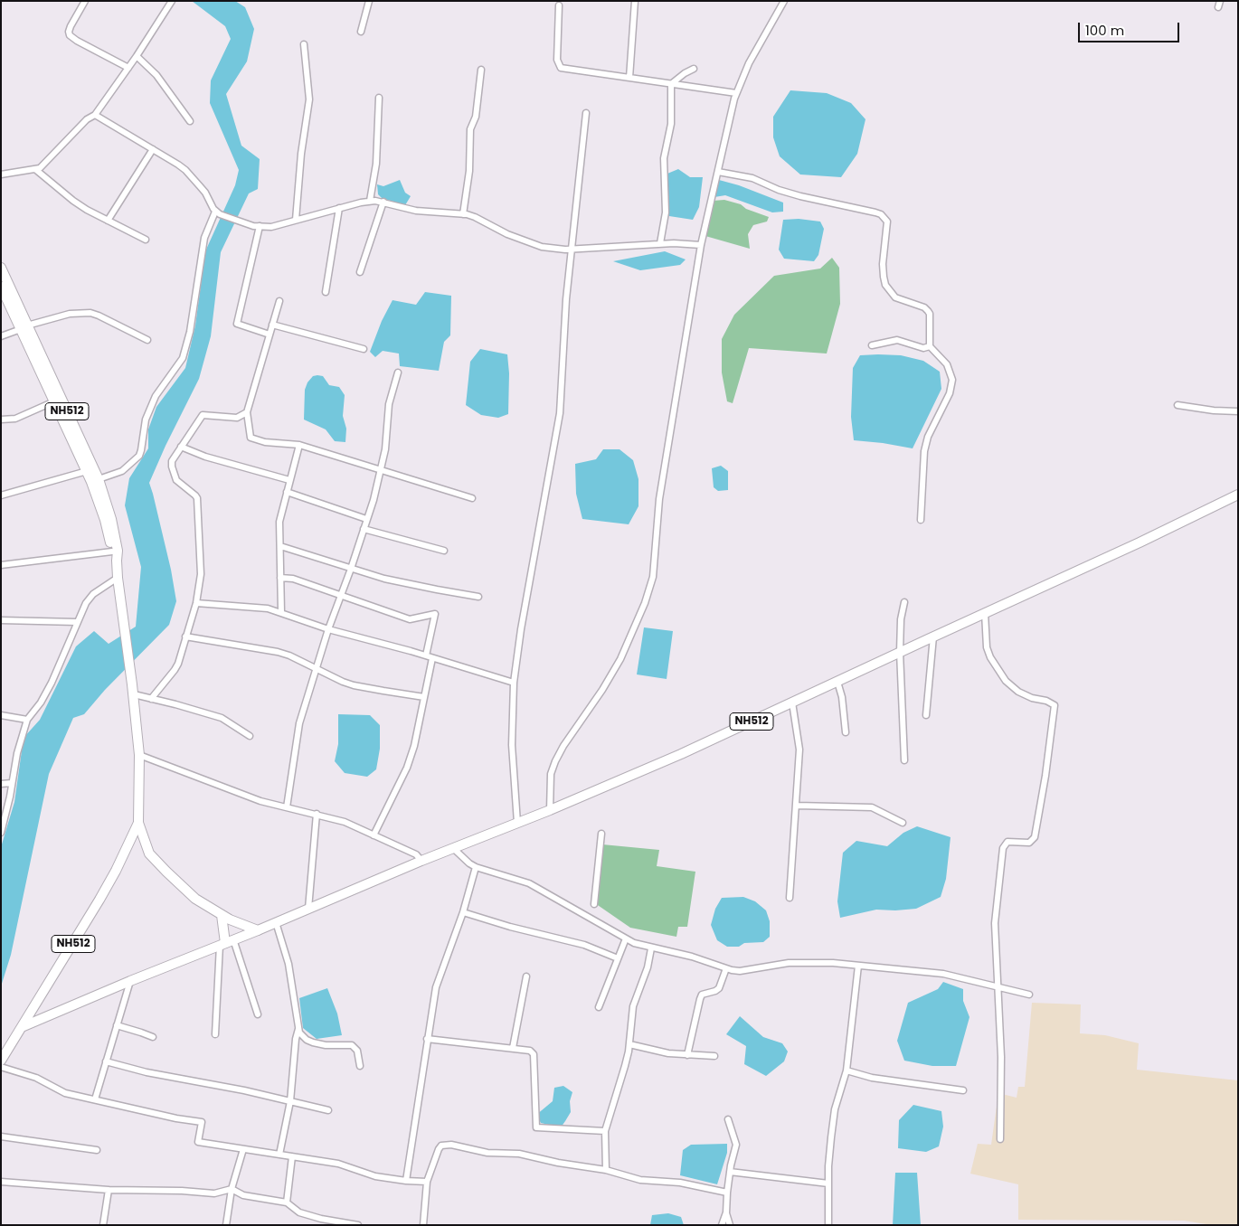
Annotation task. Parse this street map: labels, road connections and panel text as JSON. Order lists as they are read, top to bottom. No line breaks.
{"streets":{"main road":["NH512"]},"scale_bar":"100 m"}
